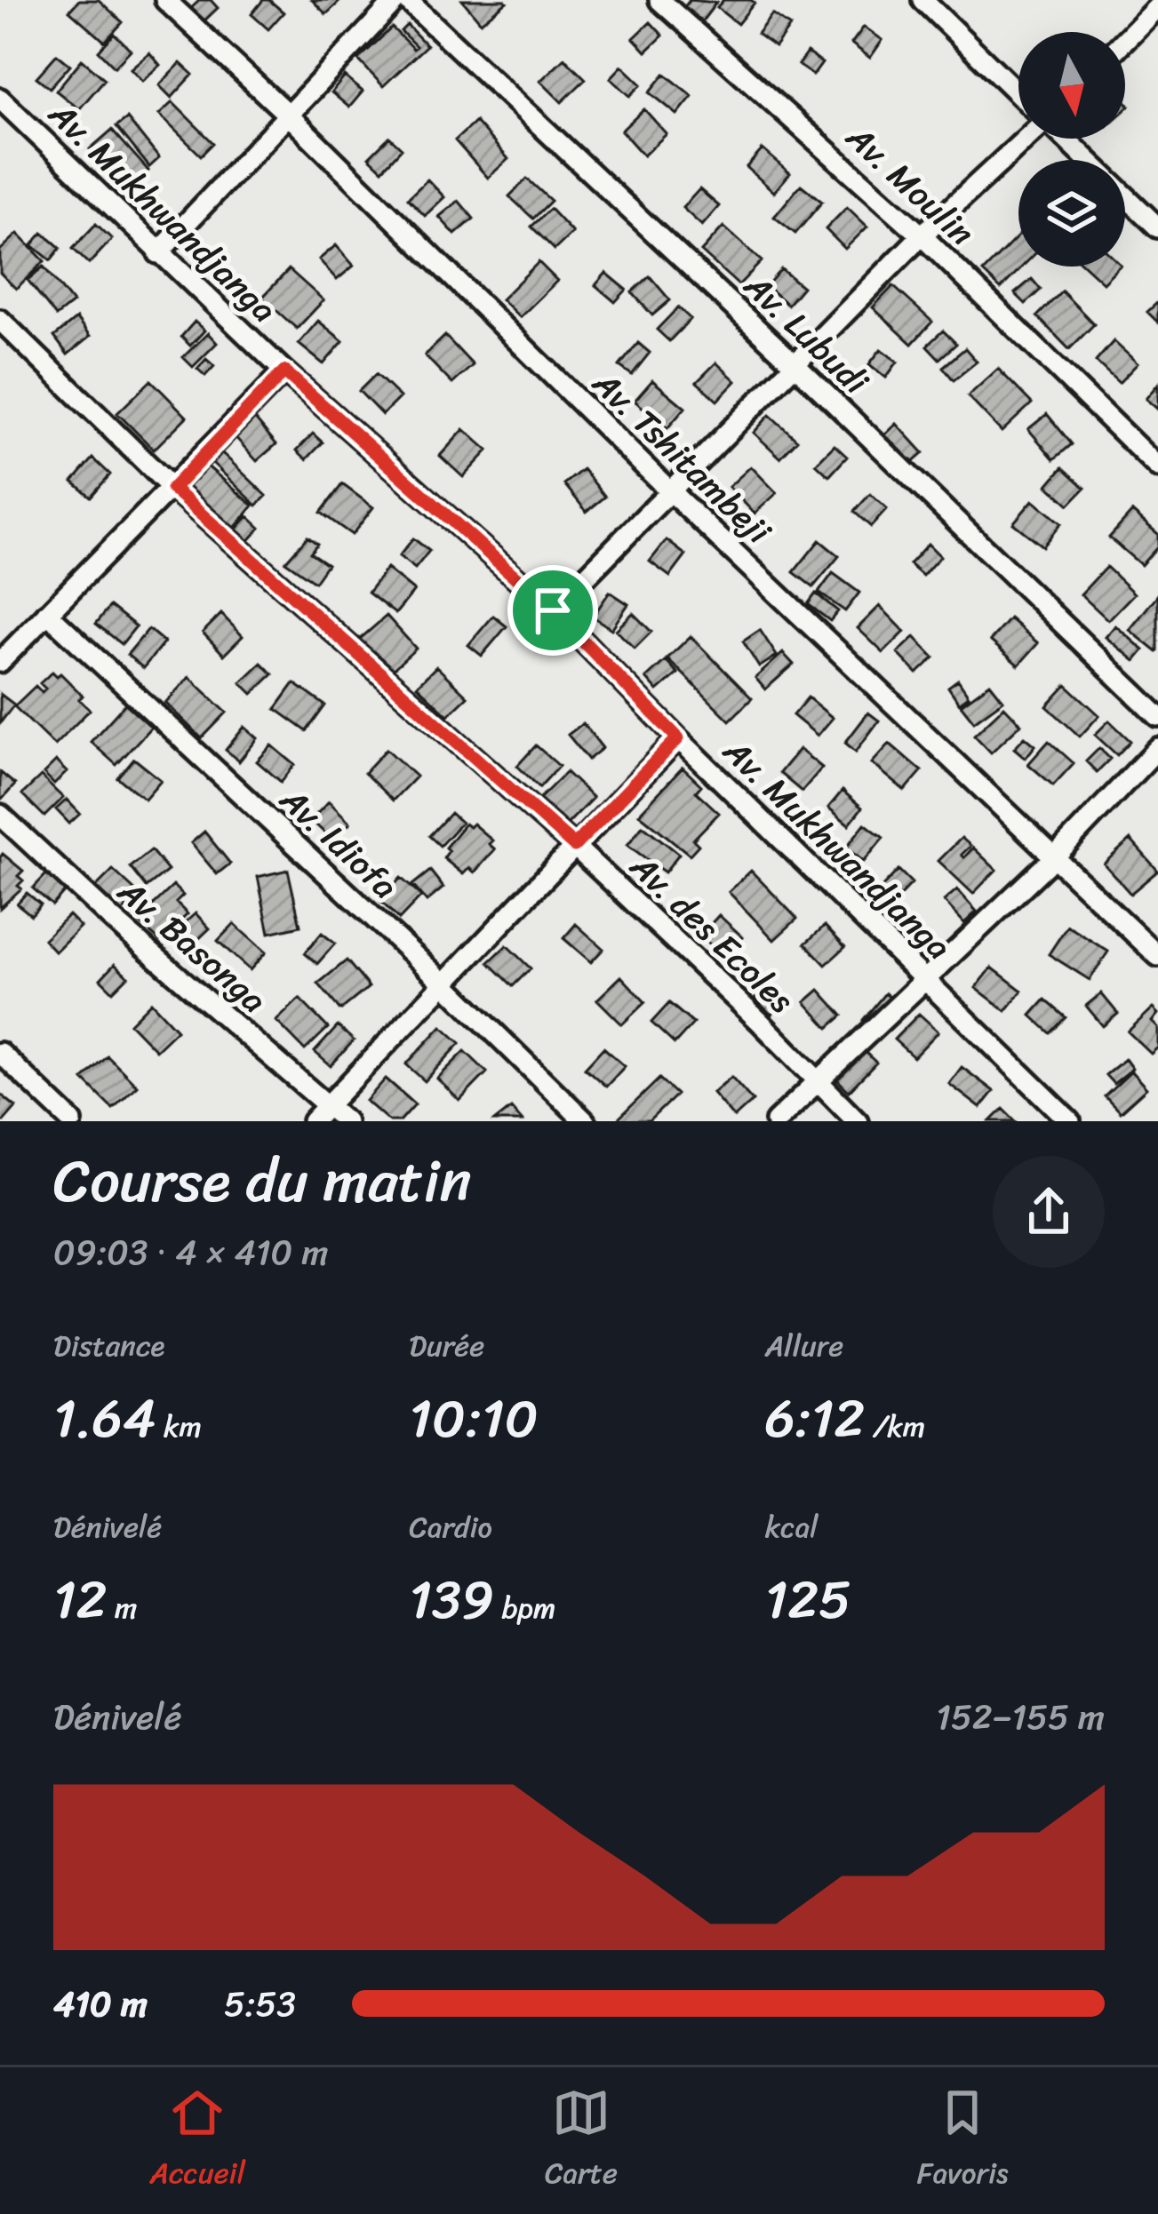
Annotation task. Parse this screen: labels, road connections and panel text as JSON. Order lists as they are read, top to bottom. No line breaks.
{"streets":{"street":["Av. Moulin","Av. Mukhwandjanga","Av. Lubudi","Av. Tshitambeji","Av. Idiofa","Av. des Ecoles","Av. Basonga"]},"north":"bottom","page":{"heading":["Course du matin","09:03 · 4 × 410 m"],"stats":[["Distance","1.64 km"],["Durée","10:10"],["Allure","6:12 /km"],["Dénivelé","12 m"],["Cardio","139 bpm"],["kcal","125"]],"chart":["Dénivelé","152–155 m"],"list":[{"name":"410 m","note":"5:53"}],"tabs":["Accueil","Carte","Favoris"]}}
